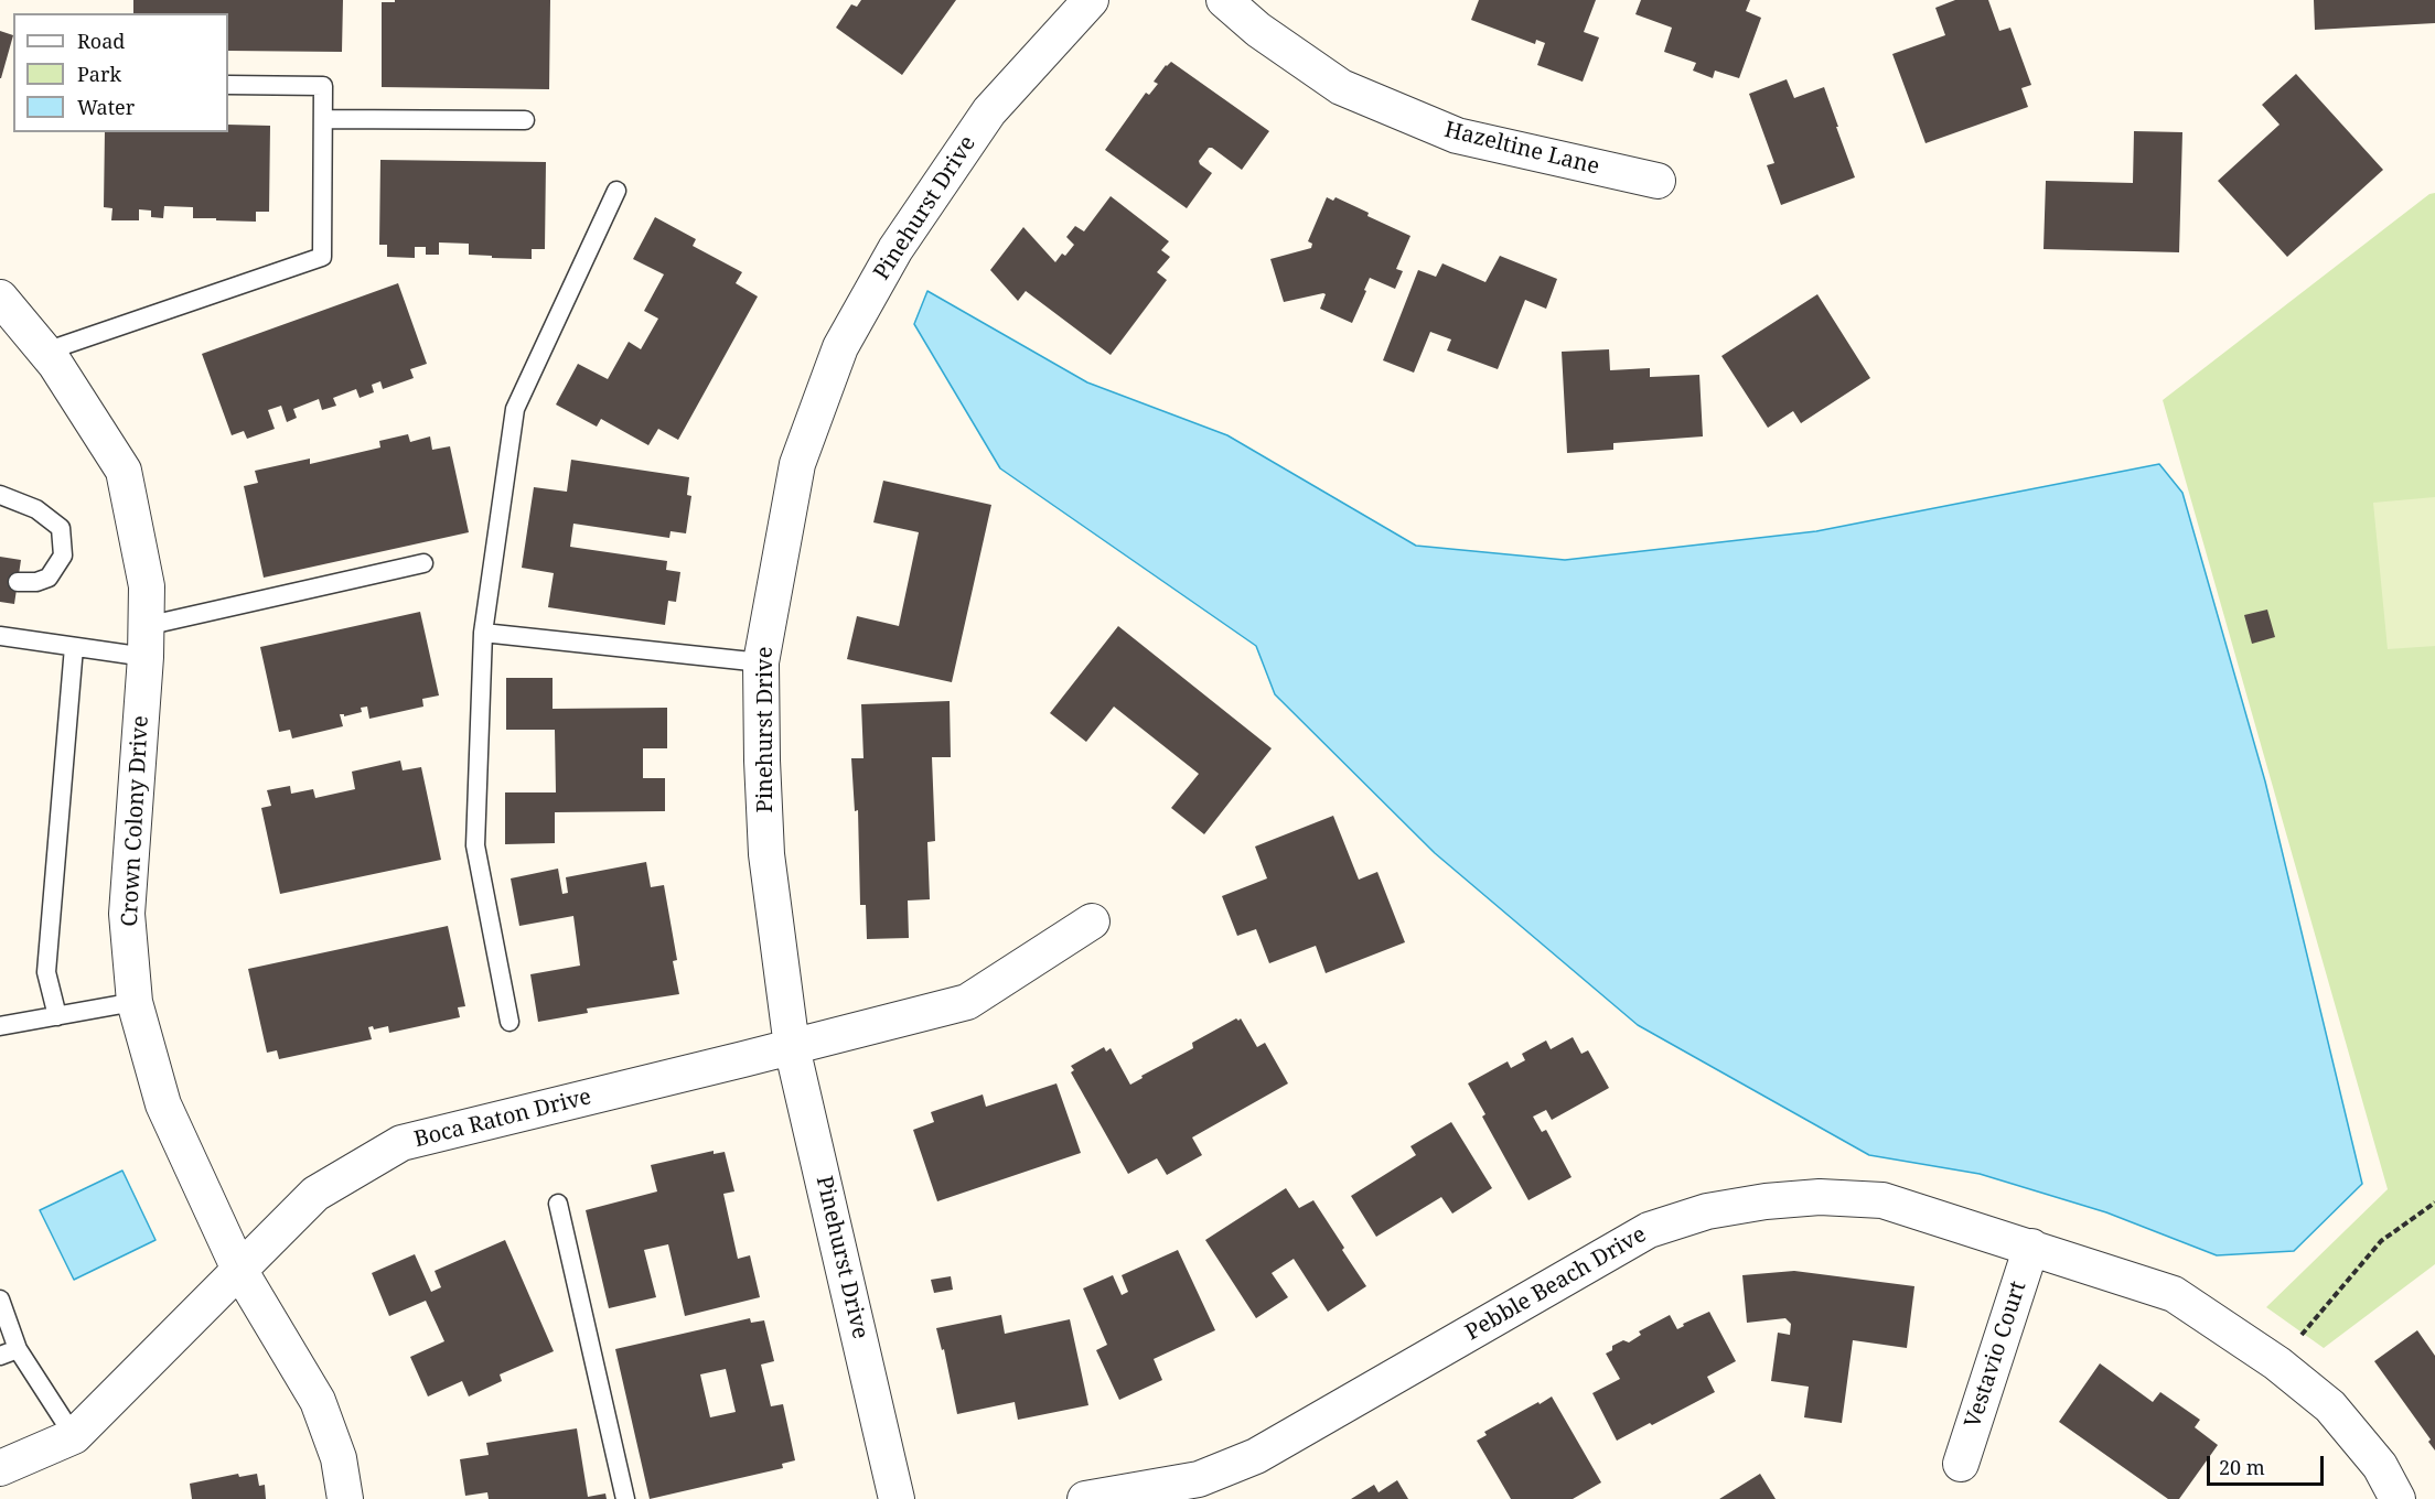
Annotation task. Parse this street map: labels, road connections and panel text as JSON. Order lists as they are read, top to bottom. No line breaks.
{"streets":{"street":["Hazeltine Lane","Pinehurst Drive","Crown Colony Drive","Boca Raton Drive","Pebble Beach Drive","Vestavio Court"]},"crossings":[["Pinehurst Drive","Boca Raton Drive"],["Crown Colony Drive","Boca Raton Drive"],["Pebble Beach Drive","Vestavio Court"]],"legend":["Road","Park","Water"],"scale_bar":"20 m"}
